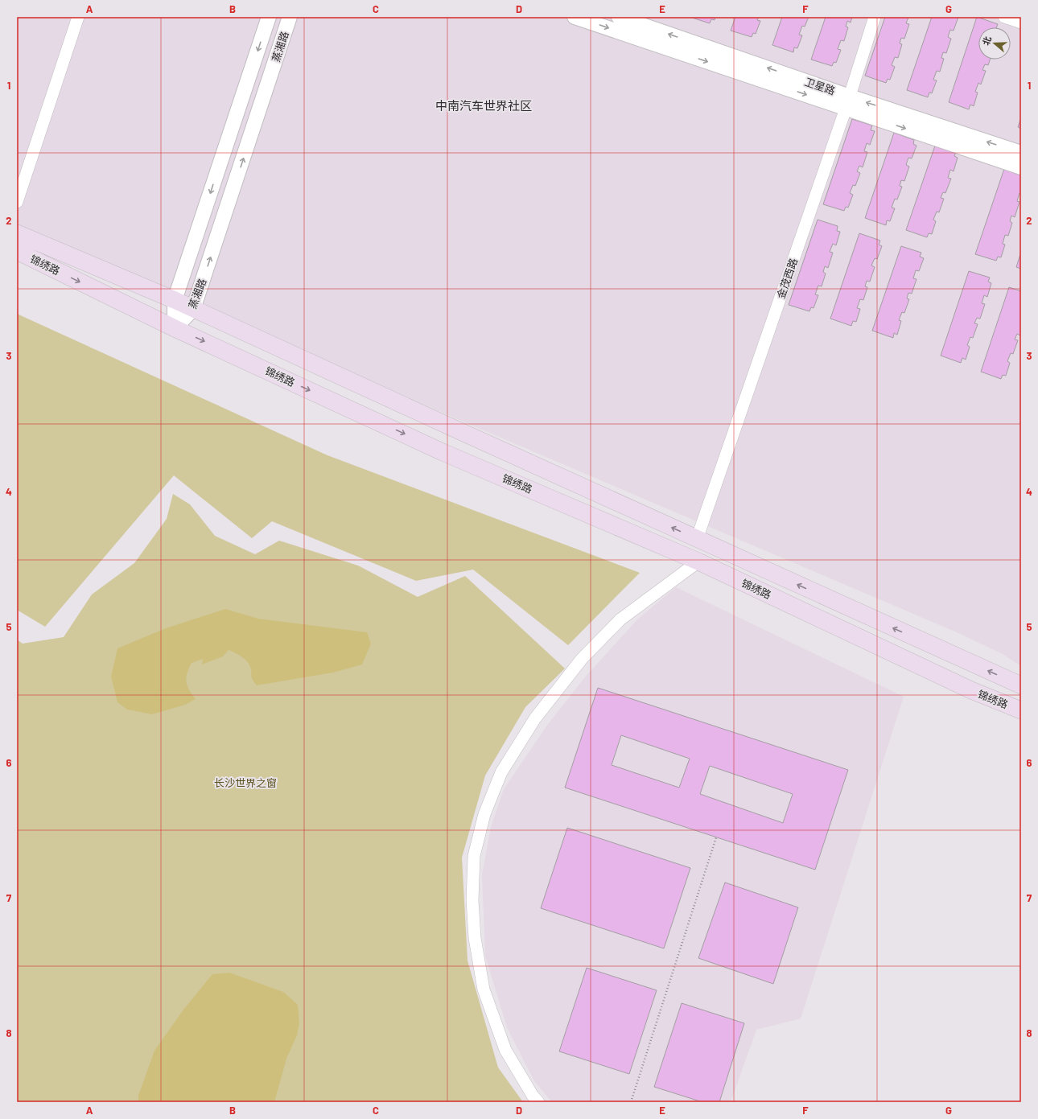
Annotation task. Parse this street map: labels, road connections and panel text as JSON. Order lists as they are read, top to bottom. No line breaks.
{"streets":{"main road":["锦绣路"],"street":["蒸湘路","卫星路","金茂西路"]},"crossings":[["蒸湘路","锦绣路"],["卫星路","金茂西路"],["锦绣路","金茂西路"]],"districts":["中南汽车世界社区"],"parks":["长沙世界之窗"],"north":"left","grid":{"columns":["A","B","C","D","E","F","G"],"rows":["1","2","3","4","5","6","7","8"]}}
